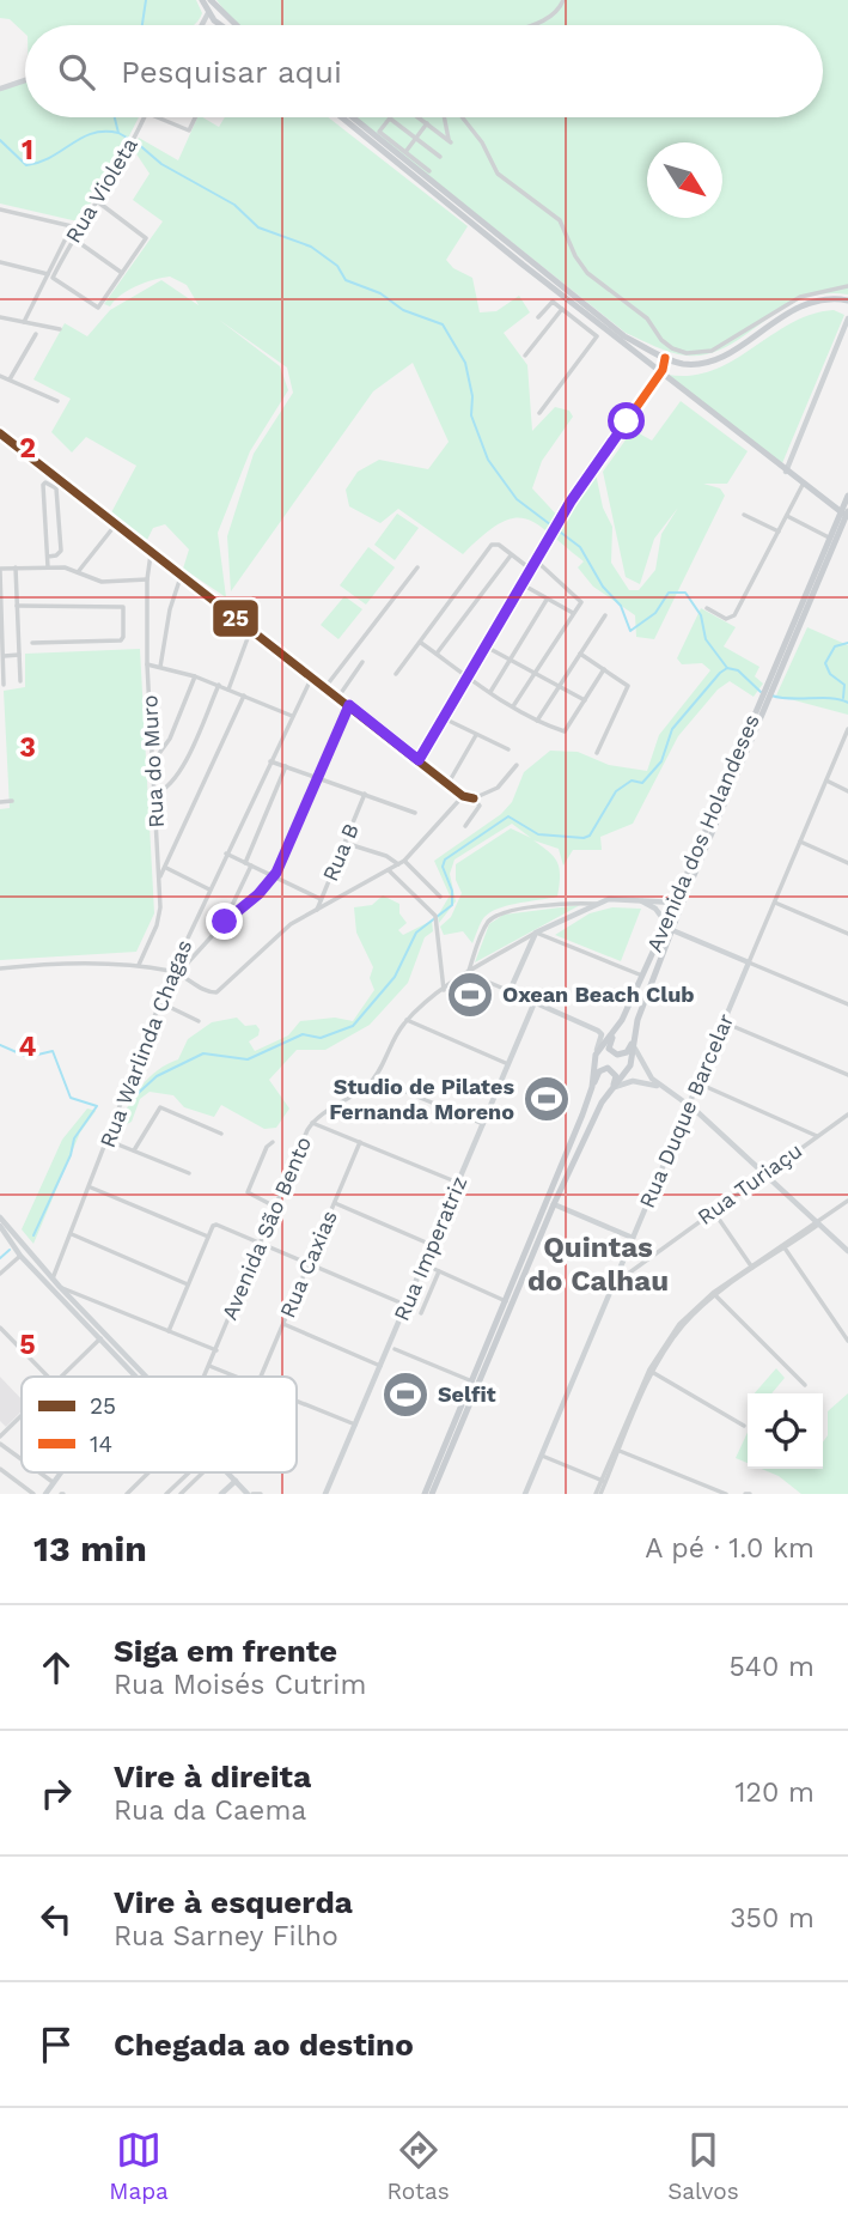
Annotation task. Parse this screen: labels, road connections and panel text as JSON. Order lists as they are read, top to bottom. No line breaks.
{"streets":{"main road":["Avenida dos Holandeses"],"street":["Rua Violeta","Rua do Muro","Rua B","Rua Warlinda Chagas","Rua Duque Barcelar","Rua Turiaçu","Avenida São Bento","Rua Imperatriz","Rua Caxias"]},"crossings":[["Avenida dos Holandeses","Avenida São Bento"],["Rua Duque Barcelar","Rua Turiaçu"]],"districts":["Quintas do Calhau"],"places":{"sports":["Oxean Beach Club","Studio de Pilates Fernanda Moreno","Selfit"]},"lines":["transit line 14","transit line 25"],"legend":["25","14"],"north":"bottom right","page":{"search":"Pesquisar aqui","heading":["13 min","A pé · 1.0 km"],"list":[["Siga em frente","Rua Moisés Cutrim","540 m"],["Vire à direita","Rua da Caema","120 m"],["Vire à esquerda","Rua Sarney Filho","350 m"],"Chegada ao destino"],"nav":["Mapa","Rotas","Salvos"]},"grid":{"rows":["1","2","3","4","5"]}}
